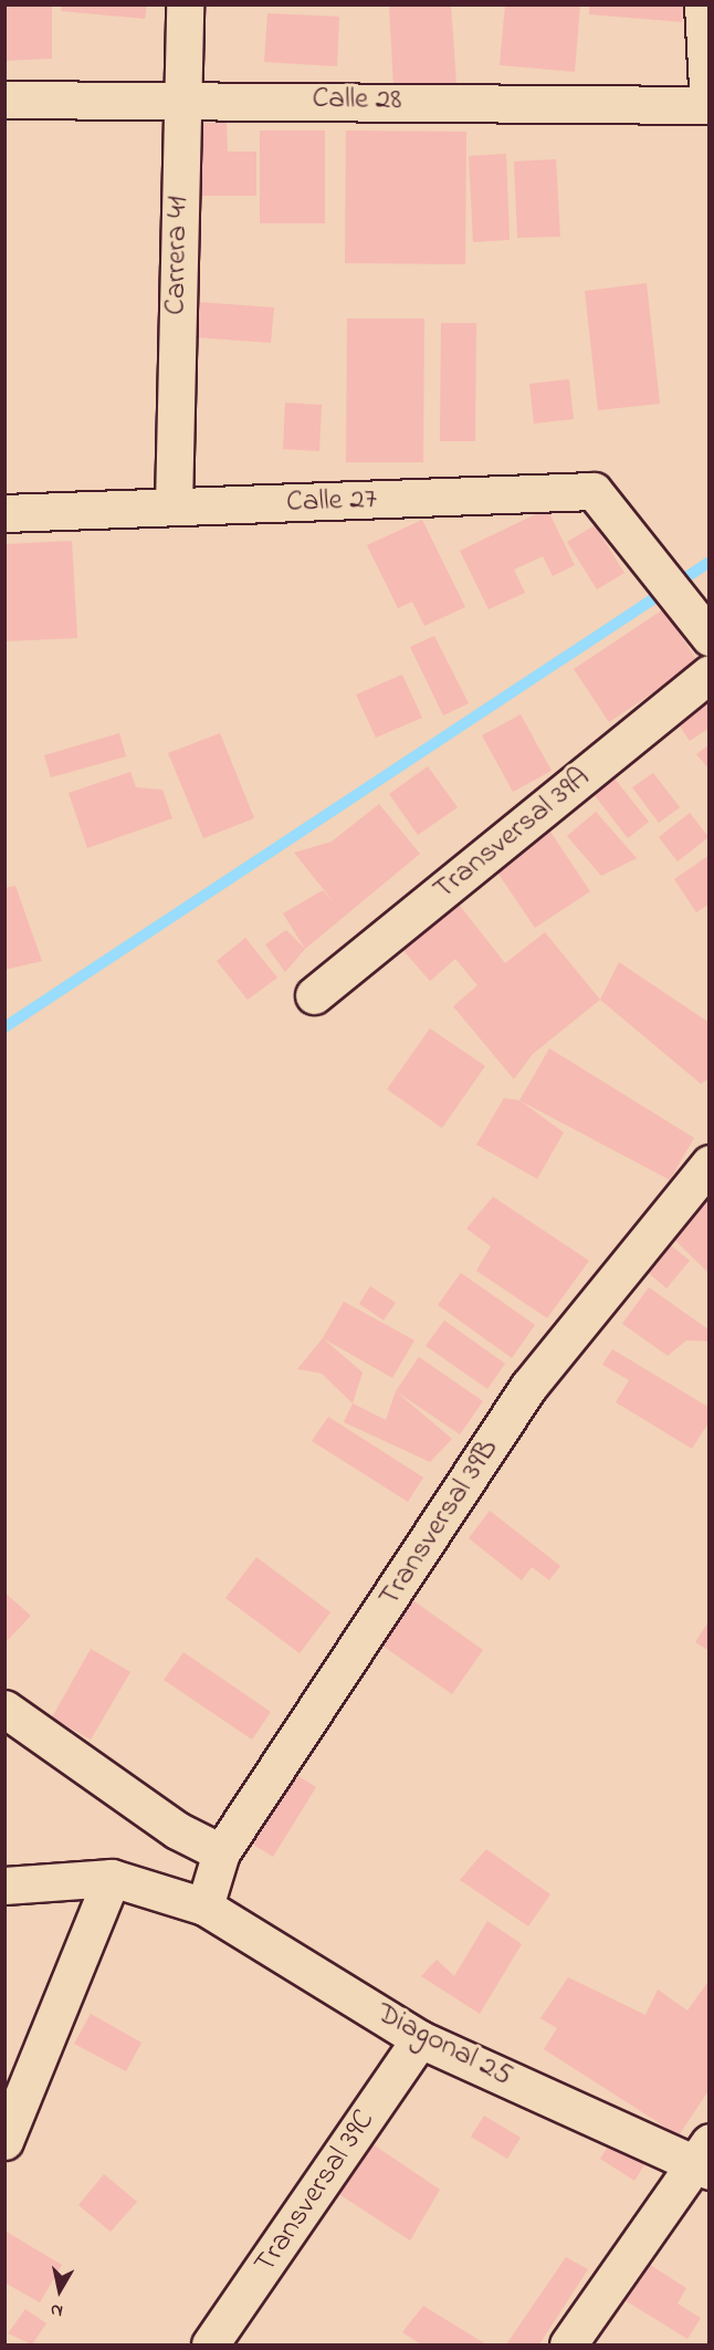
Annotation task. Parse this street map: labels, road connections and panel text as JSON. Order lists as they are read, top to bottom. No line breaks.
{"streets":{"street":["Calle 28","Carrera 41","Calle 27","Transversal 39A","Transversal 39B","Diagonal 25","Transversal 39C"]},"crossings":[["Calle 28","Carrera 41"],["Carrera 41","Calle 27"],["Transversal 39B","Diagonal 25"],["Diagonal 25","Transversal 39C"]],"north":"bottom"}
